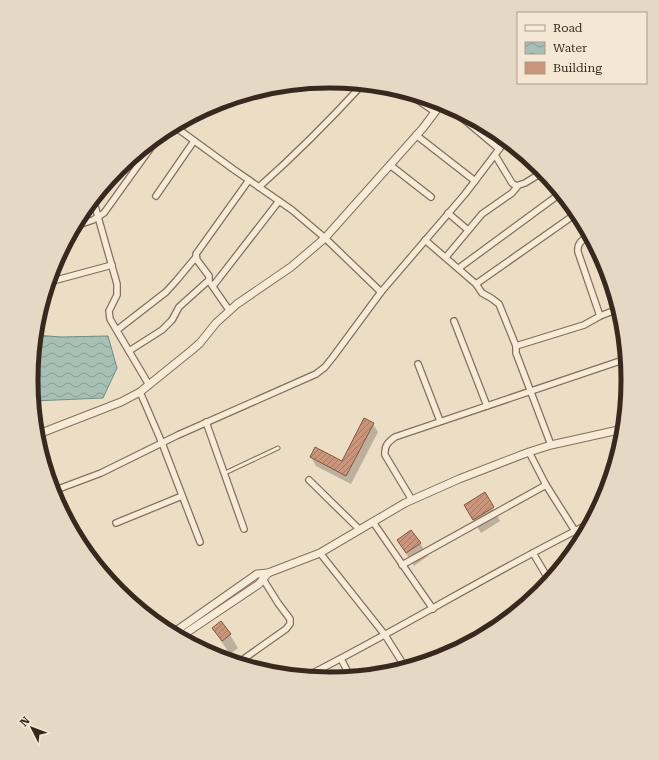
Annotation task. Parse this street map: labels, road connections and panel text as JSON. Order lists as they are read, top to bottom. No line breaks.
{"legend":["Road","Water","Building"],"north":"top left"}
